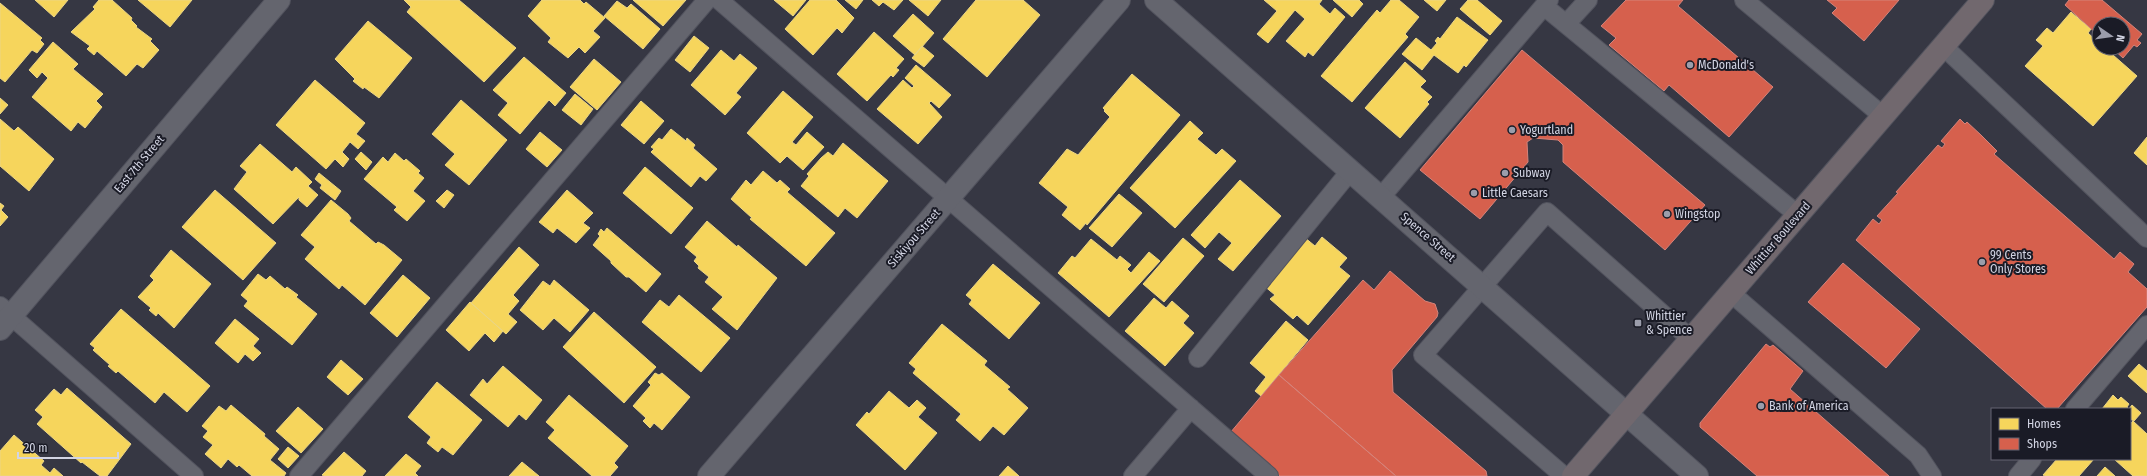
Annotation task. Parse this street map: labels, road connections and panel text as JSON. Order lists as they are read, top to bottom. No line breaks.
{"streets":{"main road":["Whittier Boulevard"],"street":["East 7th Street","Spence Street","Siskiyou Street"]},"crossings":[["Spence Street","Whittier Boulevard"]],"places":{"other":["McDonald's","Yogurtland","Subway","Little Caesars","Wingstop","99 Cents Only Stores","Bank of America"],"transit":["Whittier & Spence"]},"legend":["Homes","Shops"],"scale_bar":"20 m","north":"right"}
